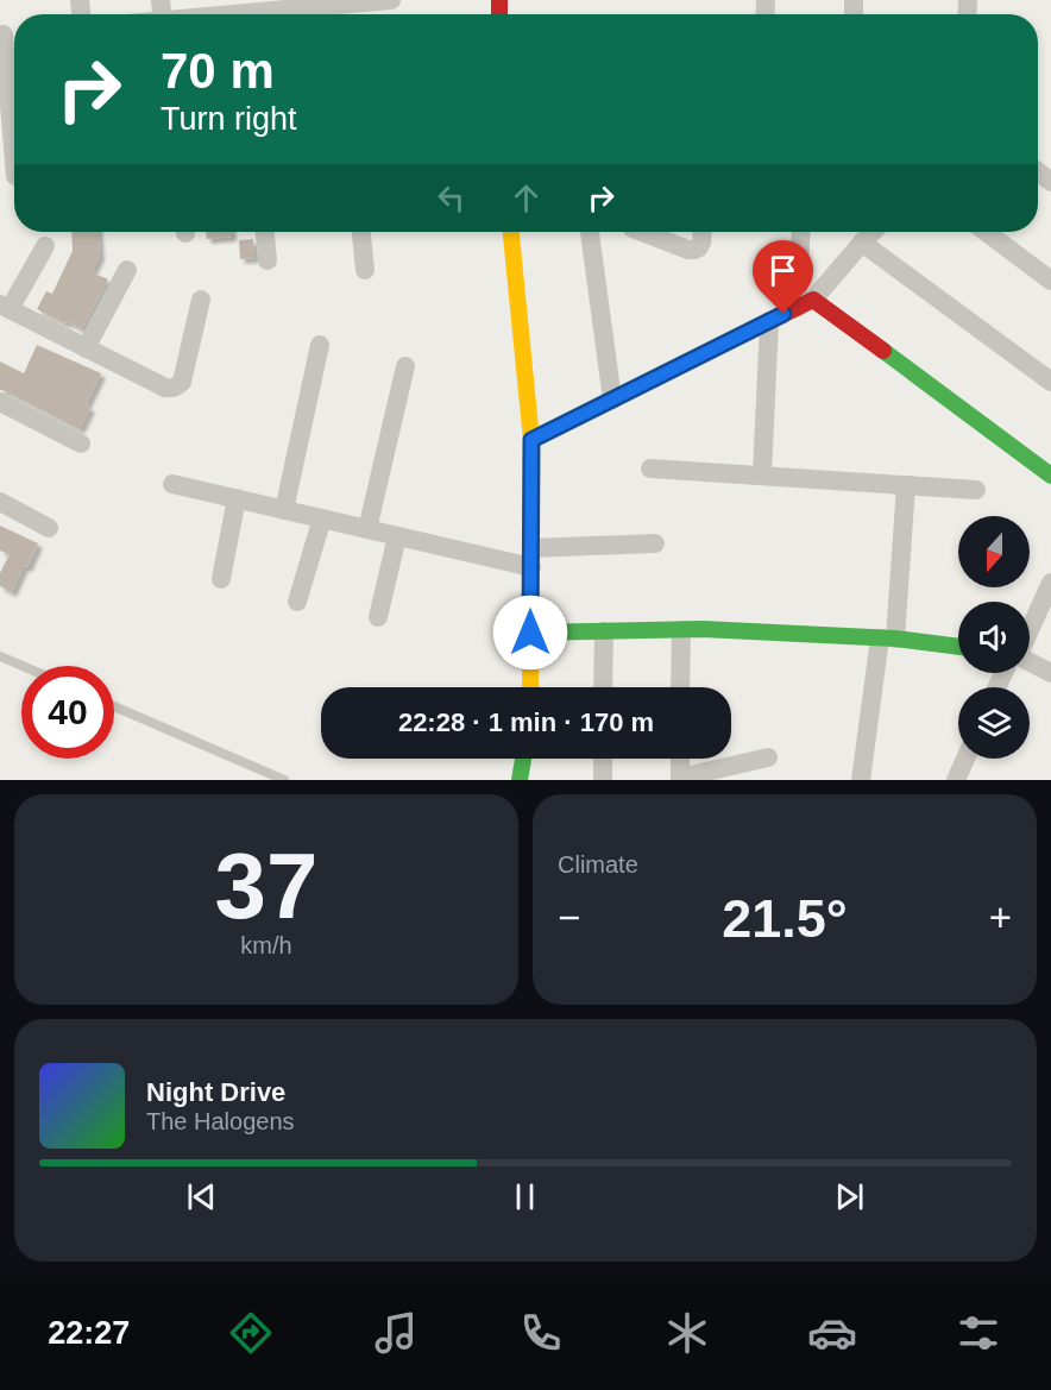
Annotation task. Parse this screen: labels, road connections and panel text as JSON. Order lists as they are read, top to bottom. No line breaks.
{"north":"bottom","page":{"turn":["70 m","Turn right"],"limit":"40","trip":"22:28 · 1 min · 170 m","tile":[["37","km/h"],"Climate"],"heat":["−","21.5°","+"],"song":["Night Drive","The Halogens"],"tabs":"22:27"}}
